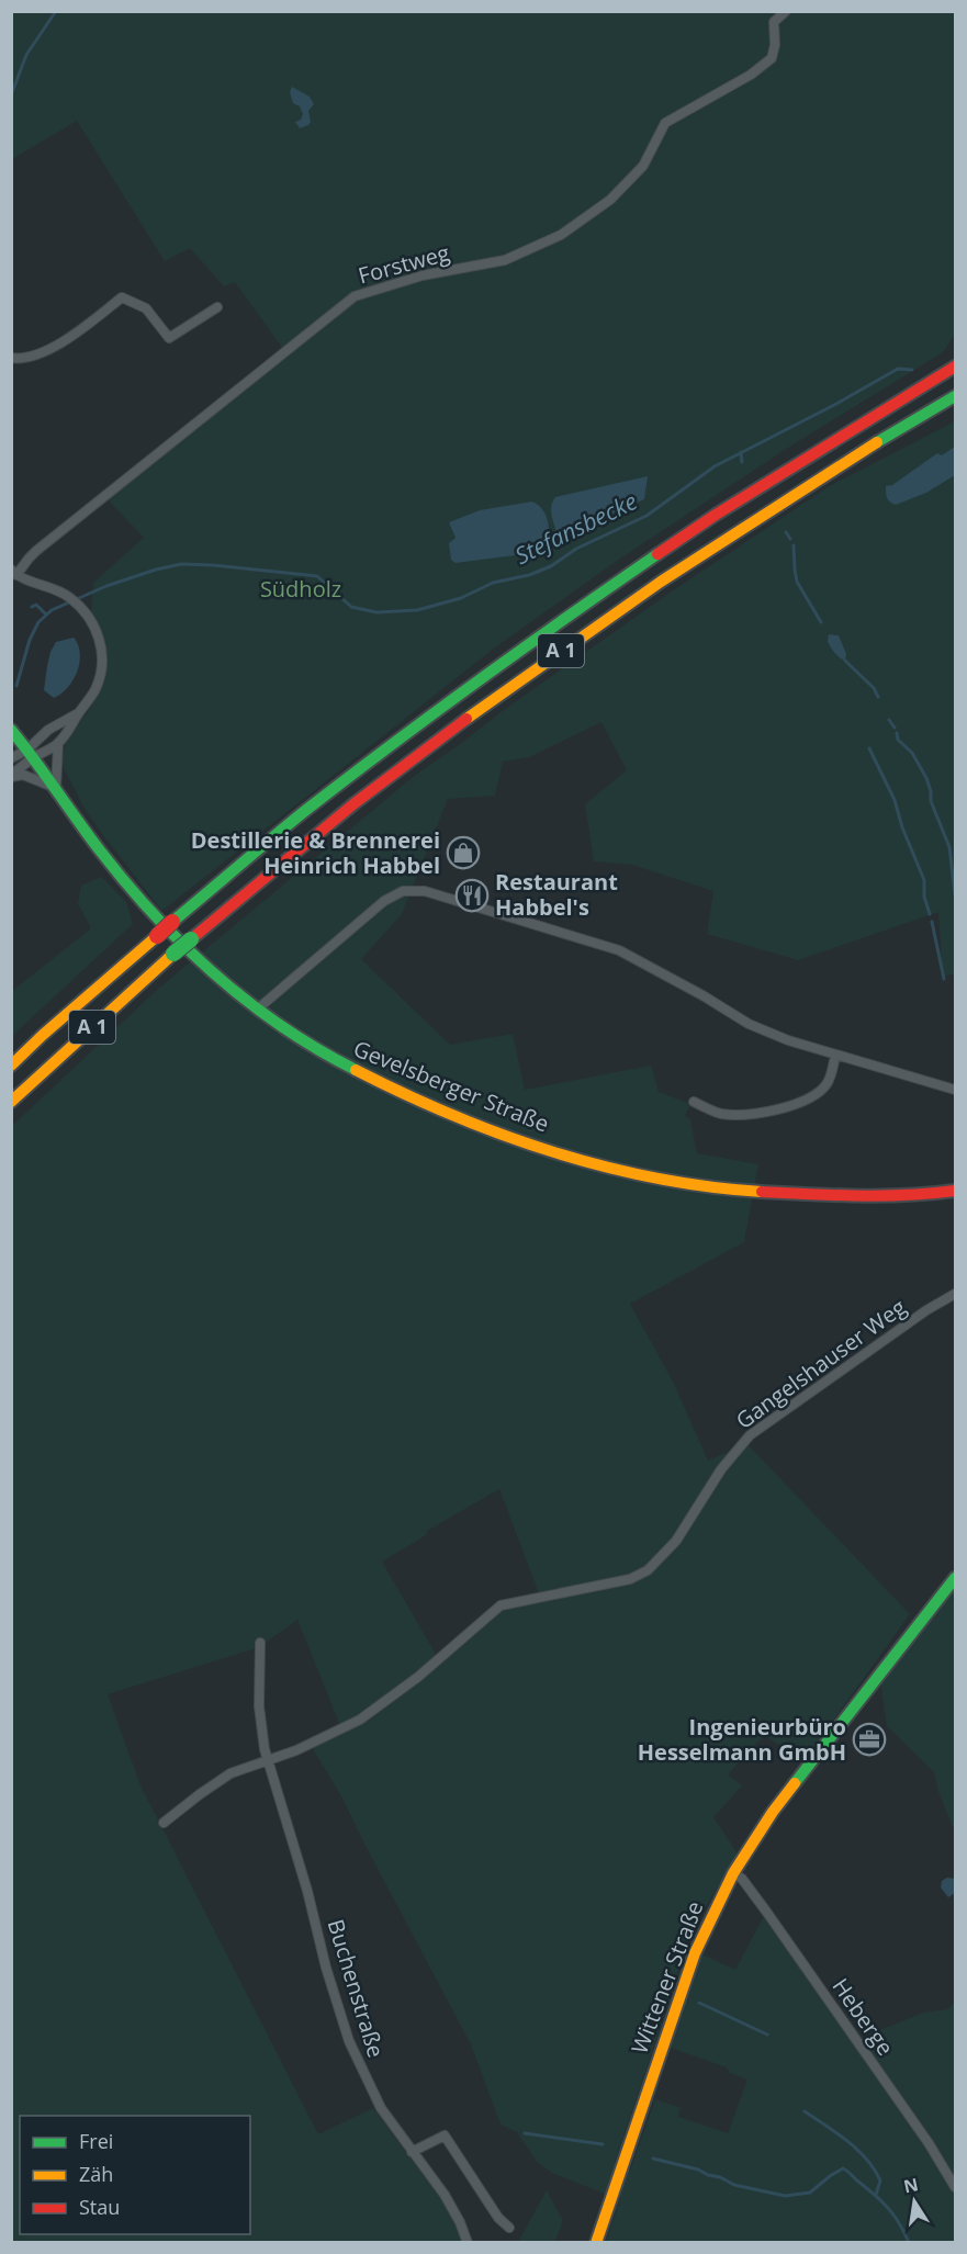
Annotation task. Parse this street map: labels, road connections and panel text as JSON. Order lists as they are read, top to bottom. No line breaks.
{"streets":{"main road":["A 1","Gevelsberger Straße","Wittener Straße"],"street":["Forstweg","Gangelshauser Weg","Buchenstraße","Heberge"]},"crossings":[["Gangelshauser Weg","Buchenstraße"],["Wittener Straße","Heberge"]],"water":["Stefansbecke"],"parks":["Südholz"],"places":{"shop":["Destillerie & Brennerei Heinrich Habbel"],"restaurant":["Restaurant Habbel's"],"office":["Ingenieurbüro Hesselmann GmbH"]},"legend":["Frei","Zäh","Stau"],"north":"top"}
